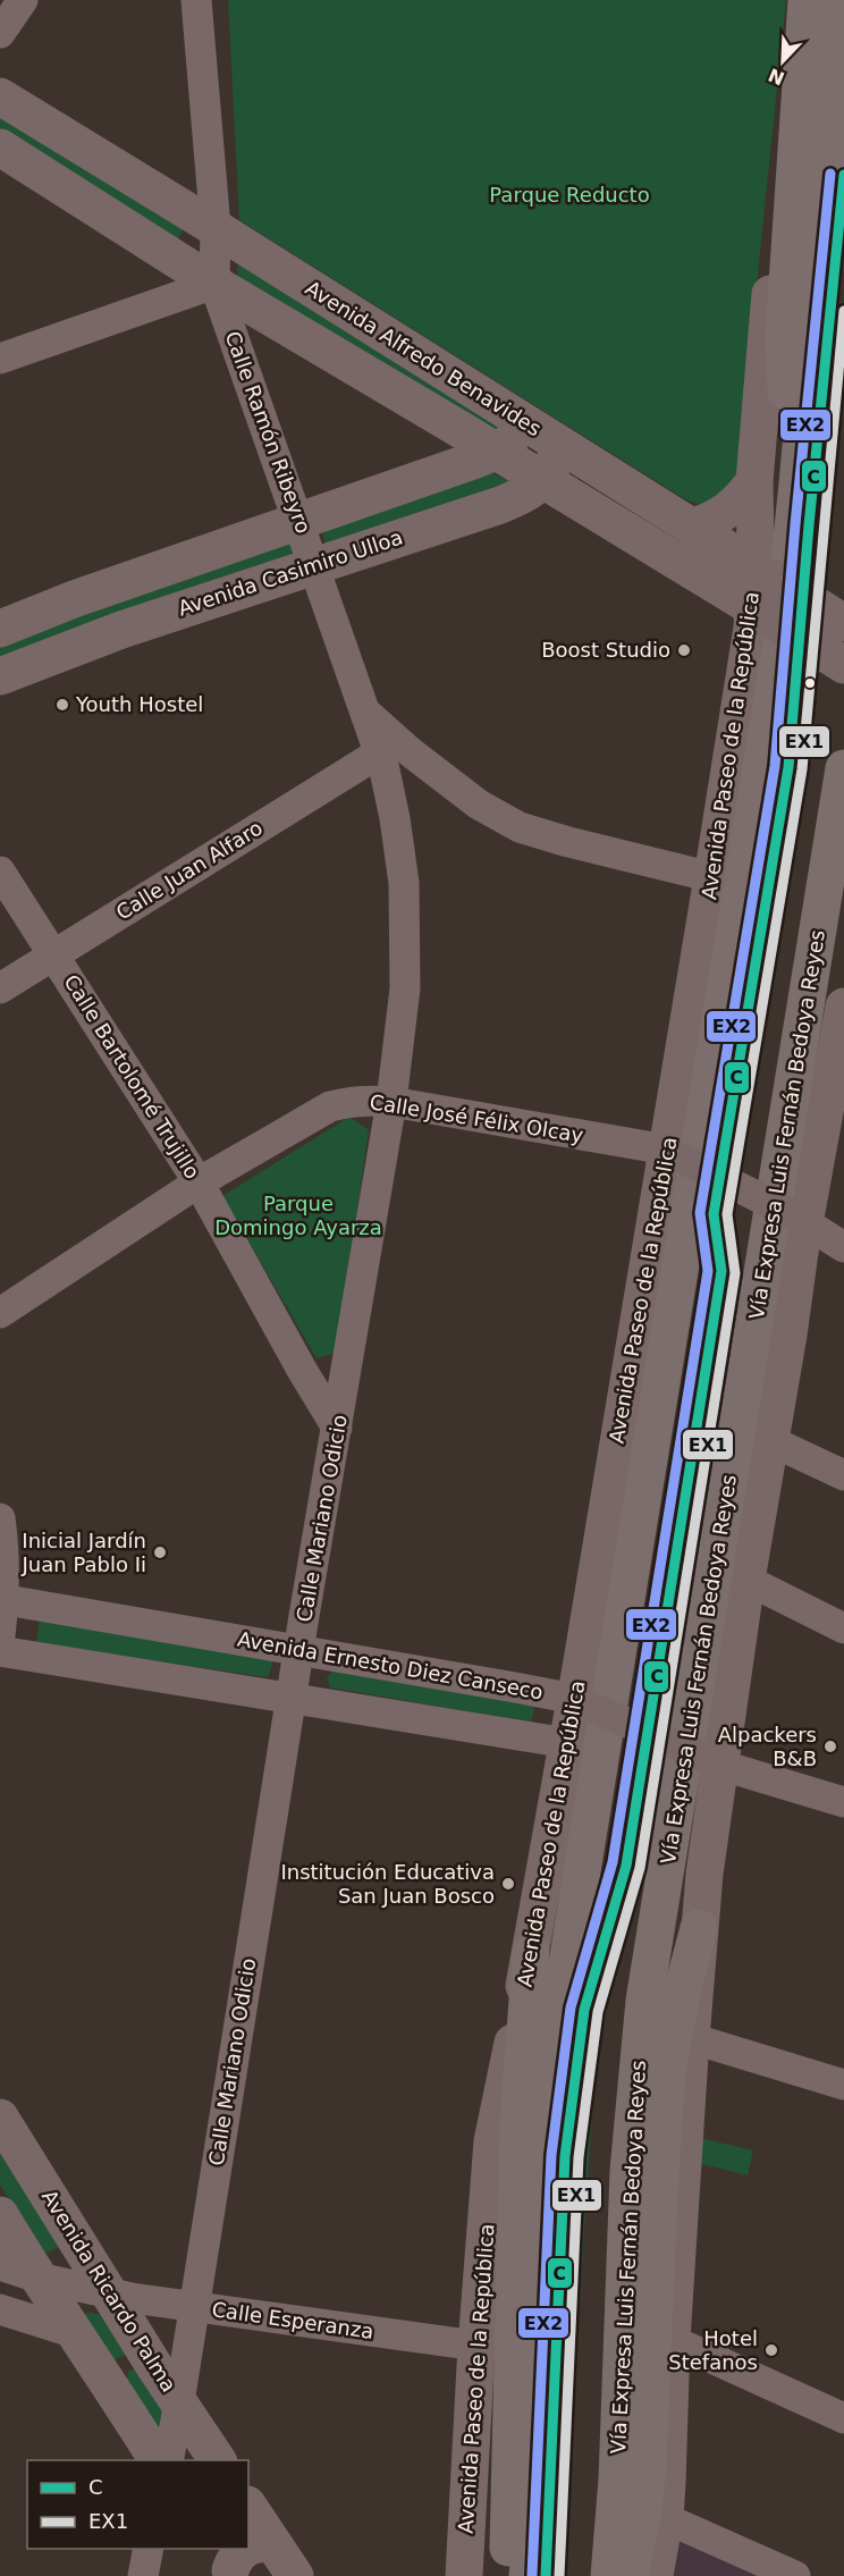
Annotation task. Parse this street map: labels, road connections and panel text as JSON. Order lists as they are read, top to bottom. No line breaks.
{"streets":{"highway":["Vía Expresa Luis Fernán Bedoya Reyes"],"main road":["Avenida Alfredo Benavides","Avenida Casimiro Ulloa","Avenida Paseo de la República","Avenida Ricardo Palma"],"street":["Calle Ramón Ribeyro","Calle Juan Alfaro","Calle Bartolomé Trujillo","Calle José Félix Olcay","Calle Mariano Odicio","Avenida Ernesto Diez Canseco","Calle Esperanza"]},"crossings":[["Avenida Alfredo Benavides","Calle Ramón Ribeyro"],["Avenida Alfredo Benavides","Avenida Casimiro Ulloa"],["Avenida Alfredo Benavides","Avenida Paseo de la República"],["Calle Ramón Ribeyro","Avenida Casimiro Ulloa"],["Calle Ramón Ribeyro","Avenida Paseo de la República"],["Calle Ramón Ribeyro","Calle Mariano Odicio"],["Avenida Paseo de la República","Calle José Félix Olcay"],["Avenida Paseo de la República","Avenida Ernesto Diez Canseco"],["Avenida Paseo de la República","Calle Esperanza"],["Calle Juan Alfaro","Calle Bartolomé Trujillo"],["Calle Juan Alfaro","Calle Mariano Odicio"],["Calle Bartolomé Trujillo","Calle José Félix Olcay"],["Calle Bartolomé Trujillo","Calle Mariano Odicio"],["Calle José Félix Olcay","Calle Mariano Odicio"],["Calle Mariano Odicio","Avenida Ernesto Diez Canseco"],["Calle Mariano Odicio","Avenida Ricardo Palma"],["Calle Mariano Odicio","Calle Esperanza"],["Avenida Ricardo Palma","Calle Esperanza"]],"parks":["Parque Reducto","Parque Domingo Ayarza"],"places":["Boost Studio","Youth Hostel","Inicial Jardín Juan Pablo Ii","Alpackers B&B","Institución Educativa San Juan Bosco","Hotel Stefanos"],"lines":["transit line EX2","transit line C","transit line EX1"],"legend":["C","EX1"],"north":"bottom left"}
